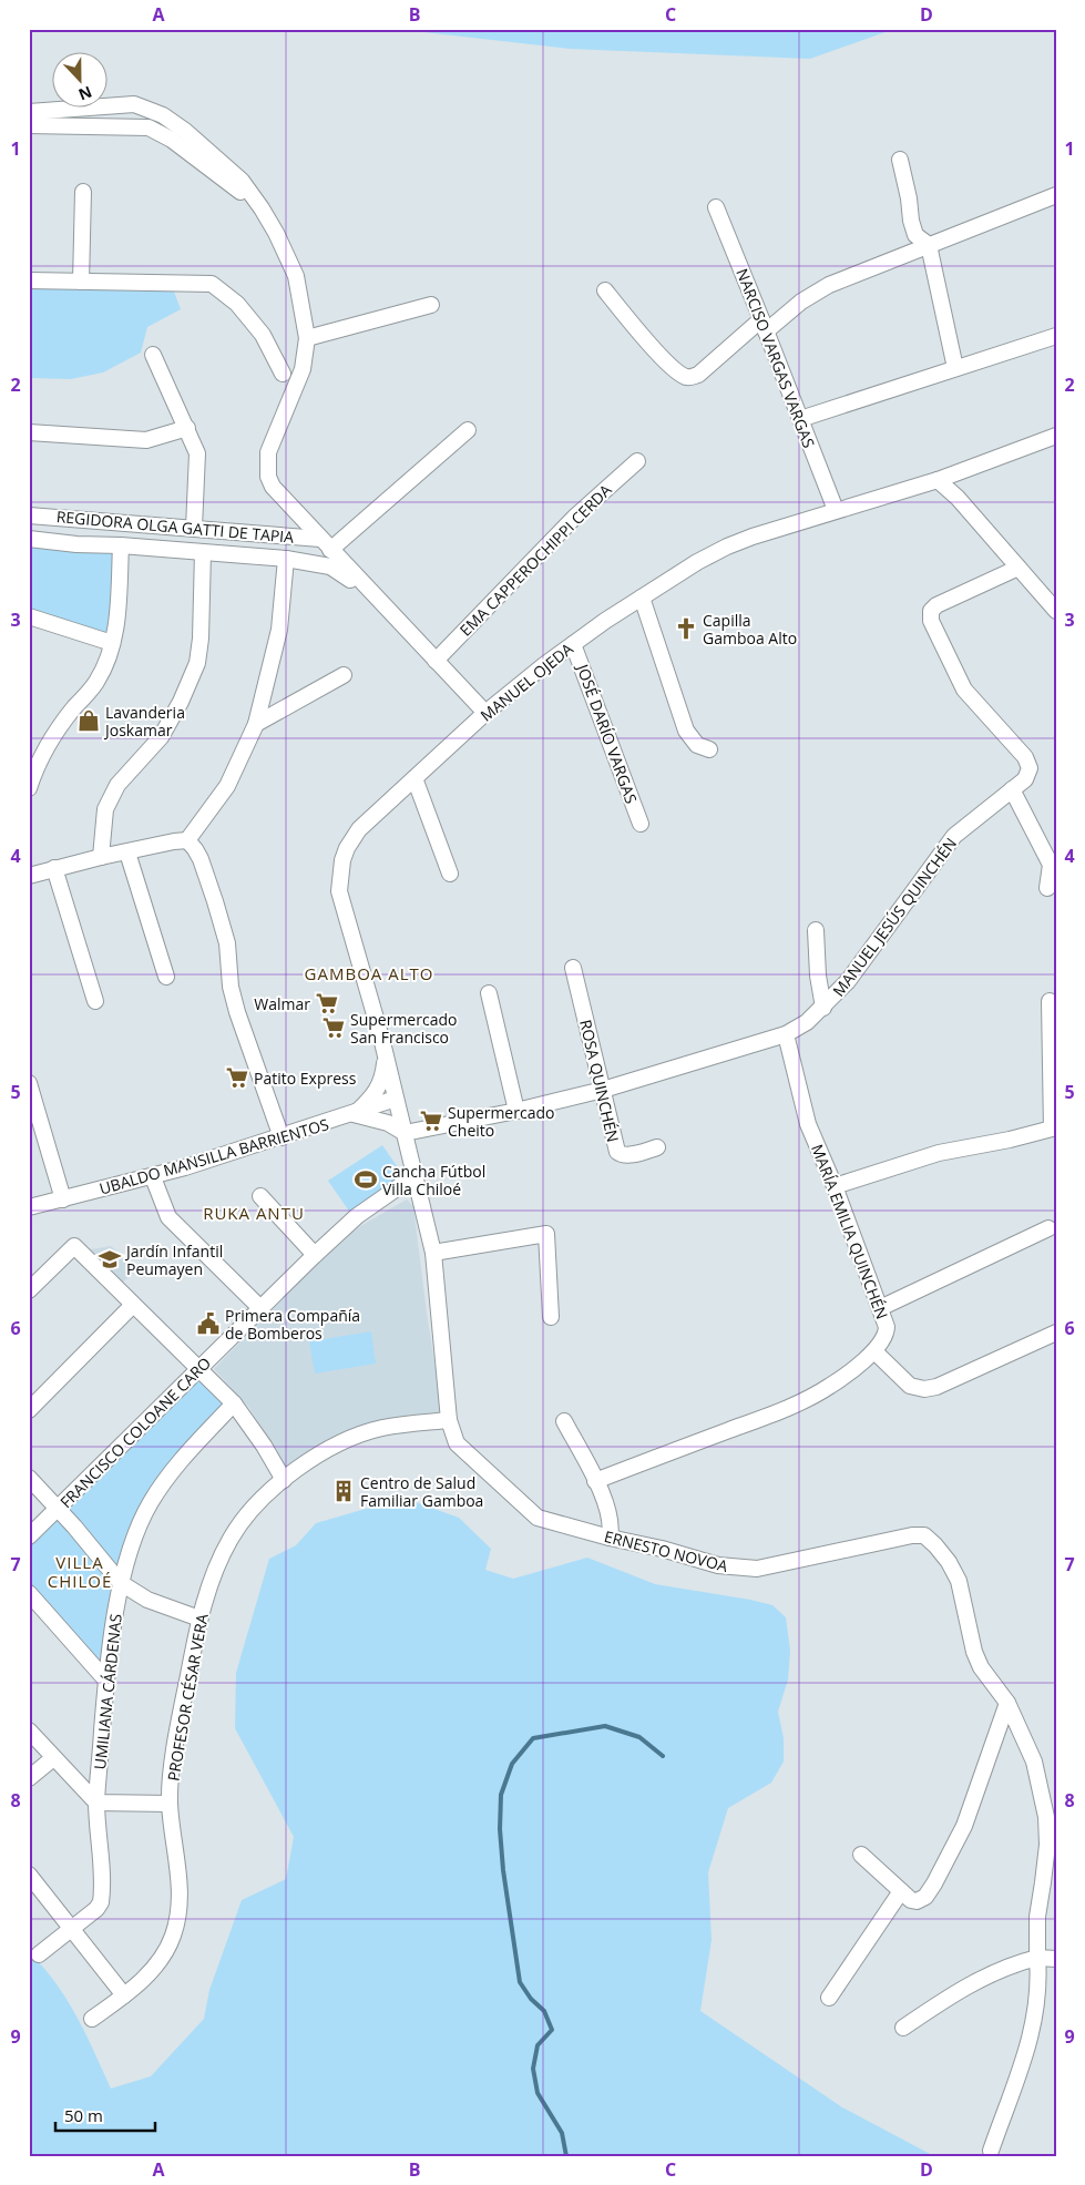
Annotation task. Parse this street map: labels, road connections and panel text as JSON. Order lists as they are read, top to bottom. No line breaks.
{"streets":{"street":["NARCISO VARGAS VARGAS","REGIDORA OLGA GATTI DE TAPIA","EMA CAPPEROCHIPPI CERDA","MANUEL OJEDA","JOSÉ DARÍO VARGAS","MANUEL JESÚS QUINCHÉN","ROSA QUINCHÉN","UBALDO MANSILLA BARRIENTOS","MARÍA EMILIA QUINCHÉN","FRANCISCO COLOANE CARO","ERNESTO NOVOA","UMILIANA CÁRDENAS","PROFESOR CÉSAR VERA"]},"crossings":[["NARCISO VARGAS VARGAS","MANUEL OJEDA"],["MANUEL OJEDA","JOSÉ DARÍO VARGAS"],["MANUEL OJEDA","ERNESTO NOVOA"],["MANUEL JESÚS QUINCHÉN","ROSA QUINCHÉN"],["MANUEL JESÚS QUINCHÉN","MARÍA EMILIA QUINCHÉN"],["MANUEL JESÚS QUINCHÉN","ERNESTO NOVOA"],["UBALDO MANSILLA BARRIENTOS","ERNESTO NOVOA"],["FRANCISCO COLOANE CARO","ERNESTO NOVOA"],["ERNESTO NOVOA","PROFESOR CÉSAR VERA"]],"districts":["GAMBOA ALTO","RUKA ANTU","VILLA CHILOÉ"],"places":{"church":["Capilla Gamboa Alto"],"shop":["Lavanderia Joskamar"],"supermarket":["Walmar","Supermercado San Francisco","Patito Express","Supermercado Cheito"],"sports":["Cancha Fútbol Villa Chiloé"],"school or university":["Jardín Infantil Peumayen"],"public building":["Primera Compañía de Bomberos"],"building":["Centro de Salud Familiar Gamboa"]},"scale_bar":"50 m","north":"bottom","grid":{"columns":["A","B","C","D"],"rows":["1","2","3","4","5","6","7","8","9"]}}
